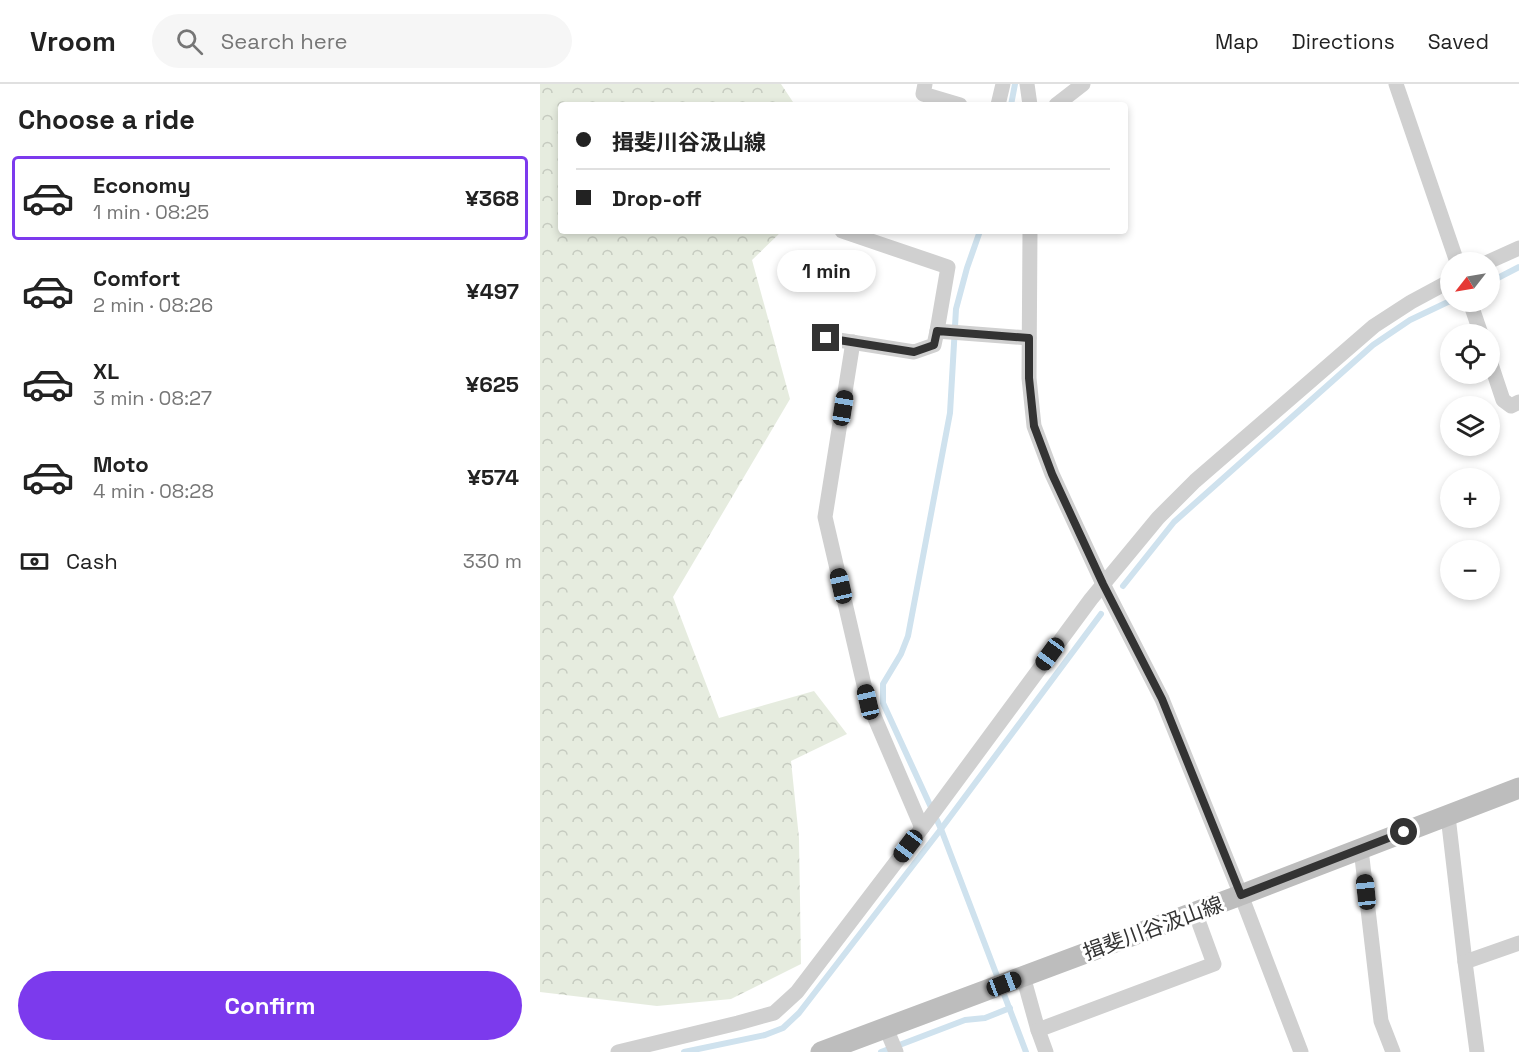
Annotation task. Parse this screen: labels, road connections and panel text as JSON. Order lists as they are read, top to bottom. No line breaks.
{"streets":{"main road":["揖斐川谷汲山線"]},"north":"bottom left","page":{"header":"Vroom","search":"Search here","nav":["Map","Directions","Saved"],"heading":"Choose a ride","banner":["揖斐川谷汲山線","Drop-off"],"list":[{"name":"Economy","note":"1 min · 08:25","value":"¥368"},{"name":"Comfort","note":"2 min · 08:26","value":"¥497"},{"name":"XL","note":"3 min · 08:27","value":"¥625"},{"name":"Moto","note":"4 min · 08:28","value":"¥574"}],"bubble":"1 min","map_buttons":["+","−"],"pay":["Cash","330 m"],"buttons":"Confirm"}}
